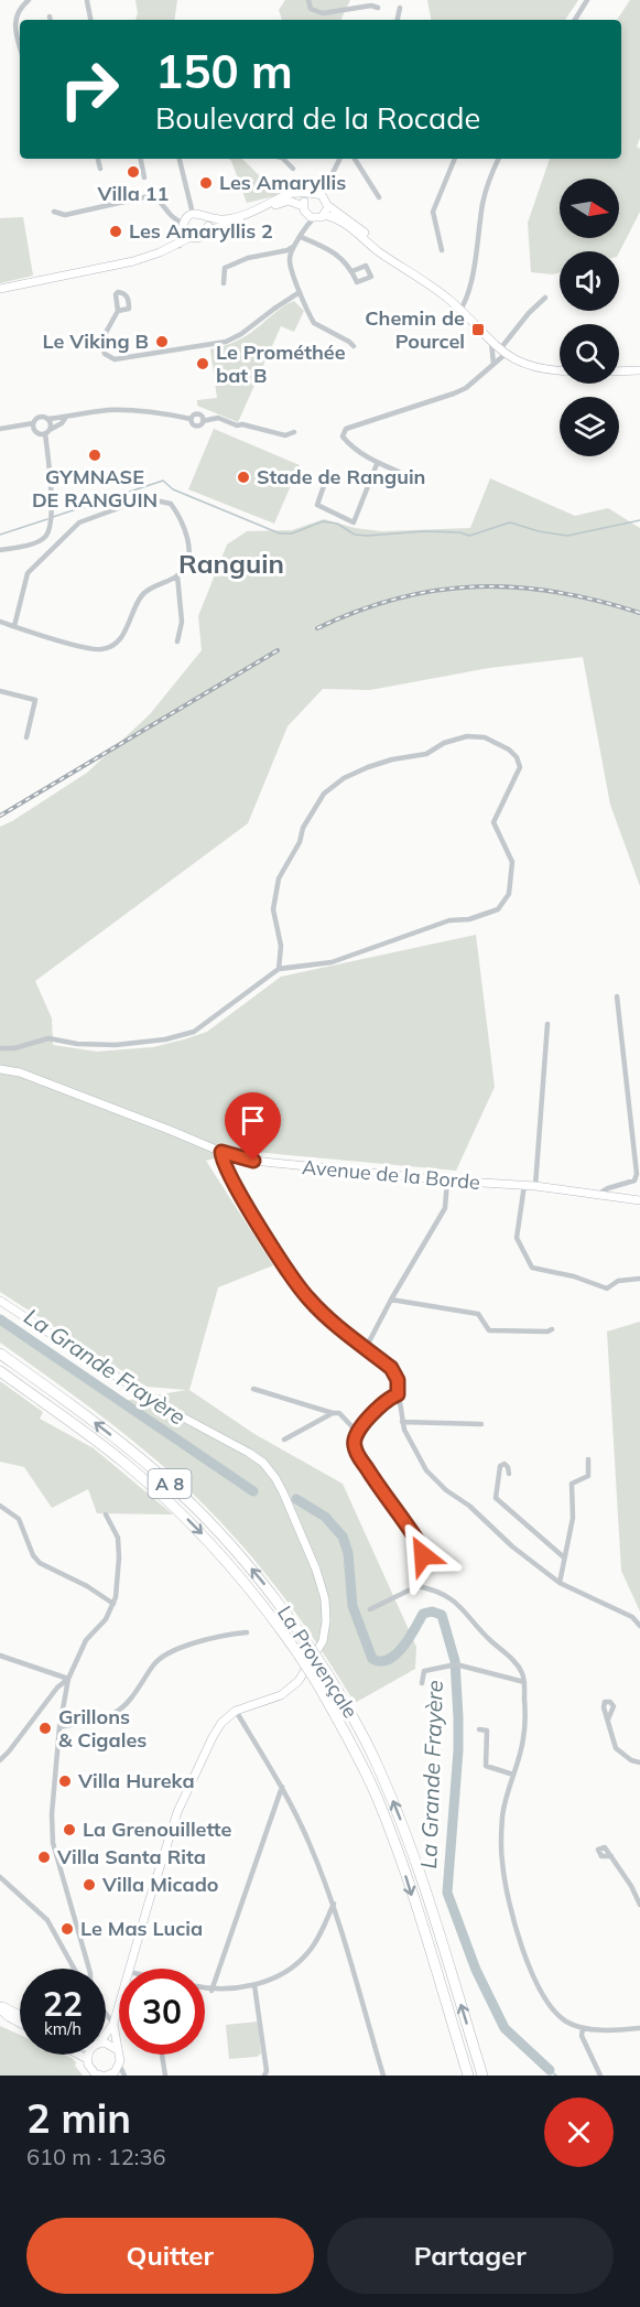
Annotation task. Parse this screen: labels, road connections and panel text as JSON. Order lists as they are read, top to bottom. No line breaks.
{"streets":{"highway":["A 8","La Provençale"],"street":["Avenue de la Borde"]},"districts":["Ranguin"],"water":["La Grande Frayère"],"places":{"other":["Villa 11","Les Amaryllis","Les Amaryllis 2","Le Viking B","Le Prométhée bat B","GYMNASE DE RANGUIN","Stade de Ranguin","Grillons & Cigales","Villa Hureka","La Grenouillette","Villa Santa Rita","Villa Micado","Le Mas Lucia"],"transit":["Chemin de Pourcel"]},"north":"right","page":{"turn":["150 m","Boulevard de la Rocade"],"speed":"22 km/h","limit":"30","heading":["2 min","610 m · 12:36"],"buttons":["Quitter","Partager"]}}
